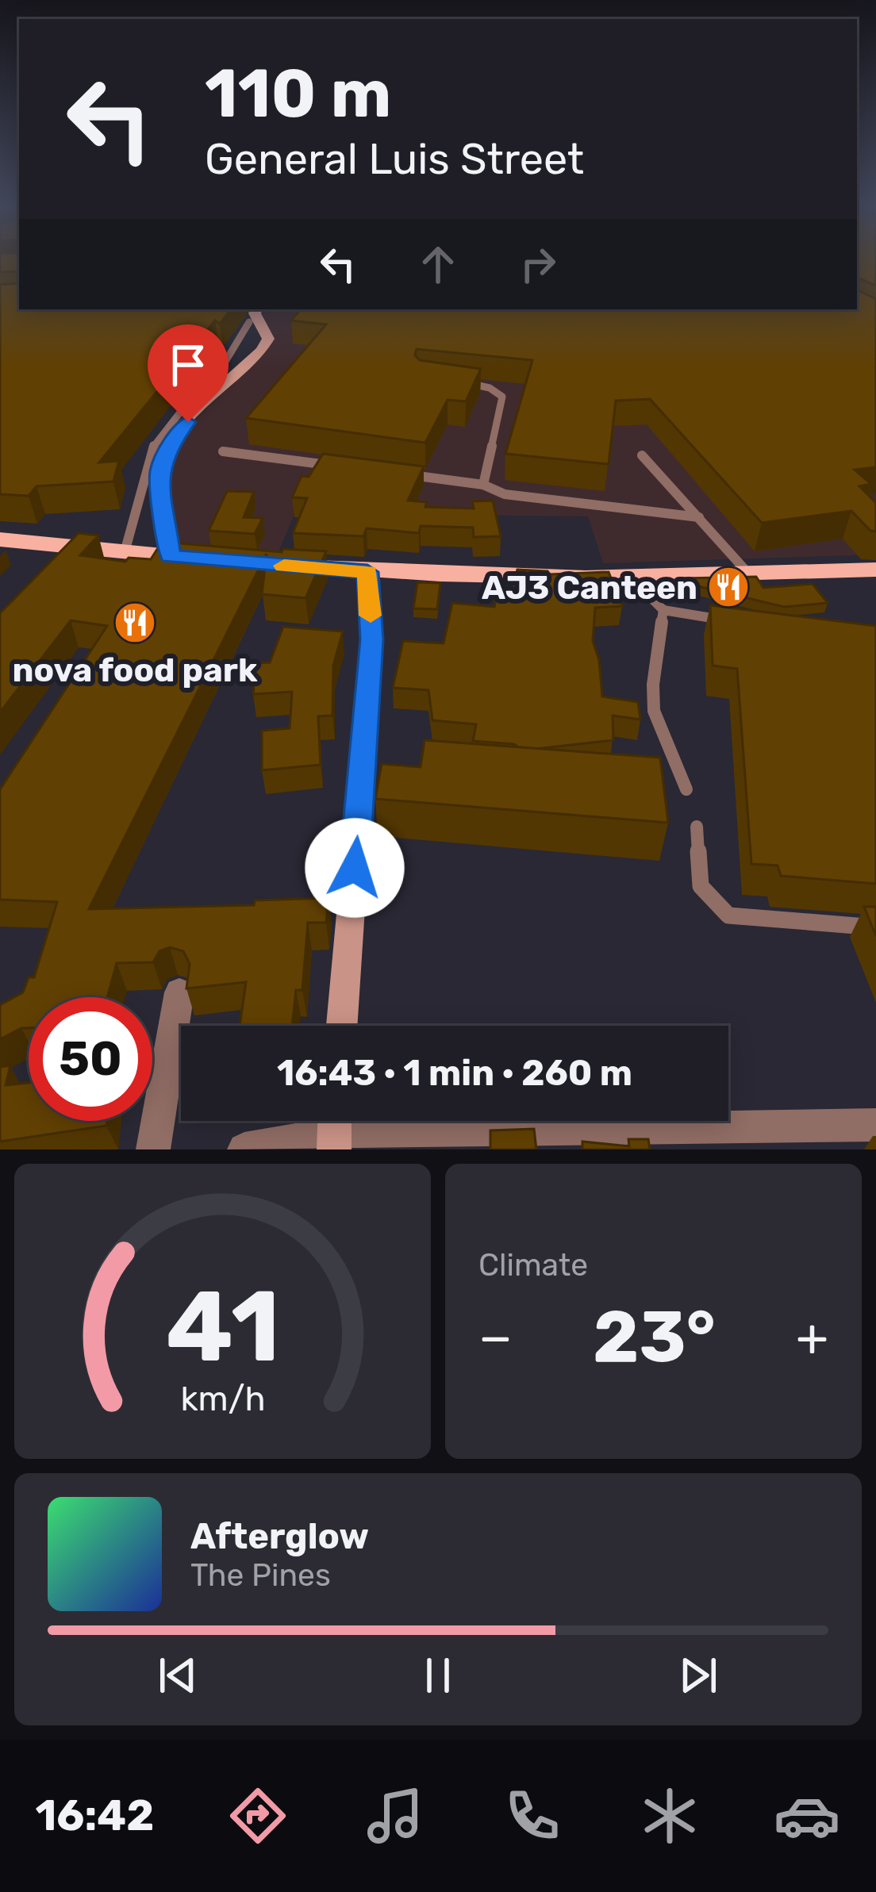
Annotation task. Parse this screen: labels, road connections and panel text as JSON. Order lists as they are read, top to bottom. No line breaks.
{"places":{"restaurant":["AJ3 Canteen","nova food park"]},"page":{"turn":["110 m","General Luis Street"],"limit":"50","trip":"16:43 · 1 min · 260 m","tile":"Climate","heat":["−","23°","+"],"song":["Afterglow","The Pines"],"tabs":"16:42","gauge":["41","km/h"]}}
